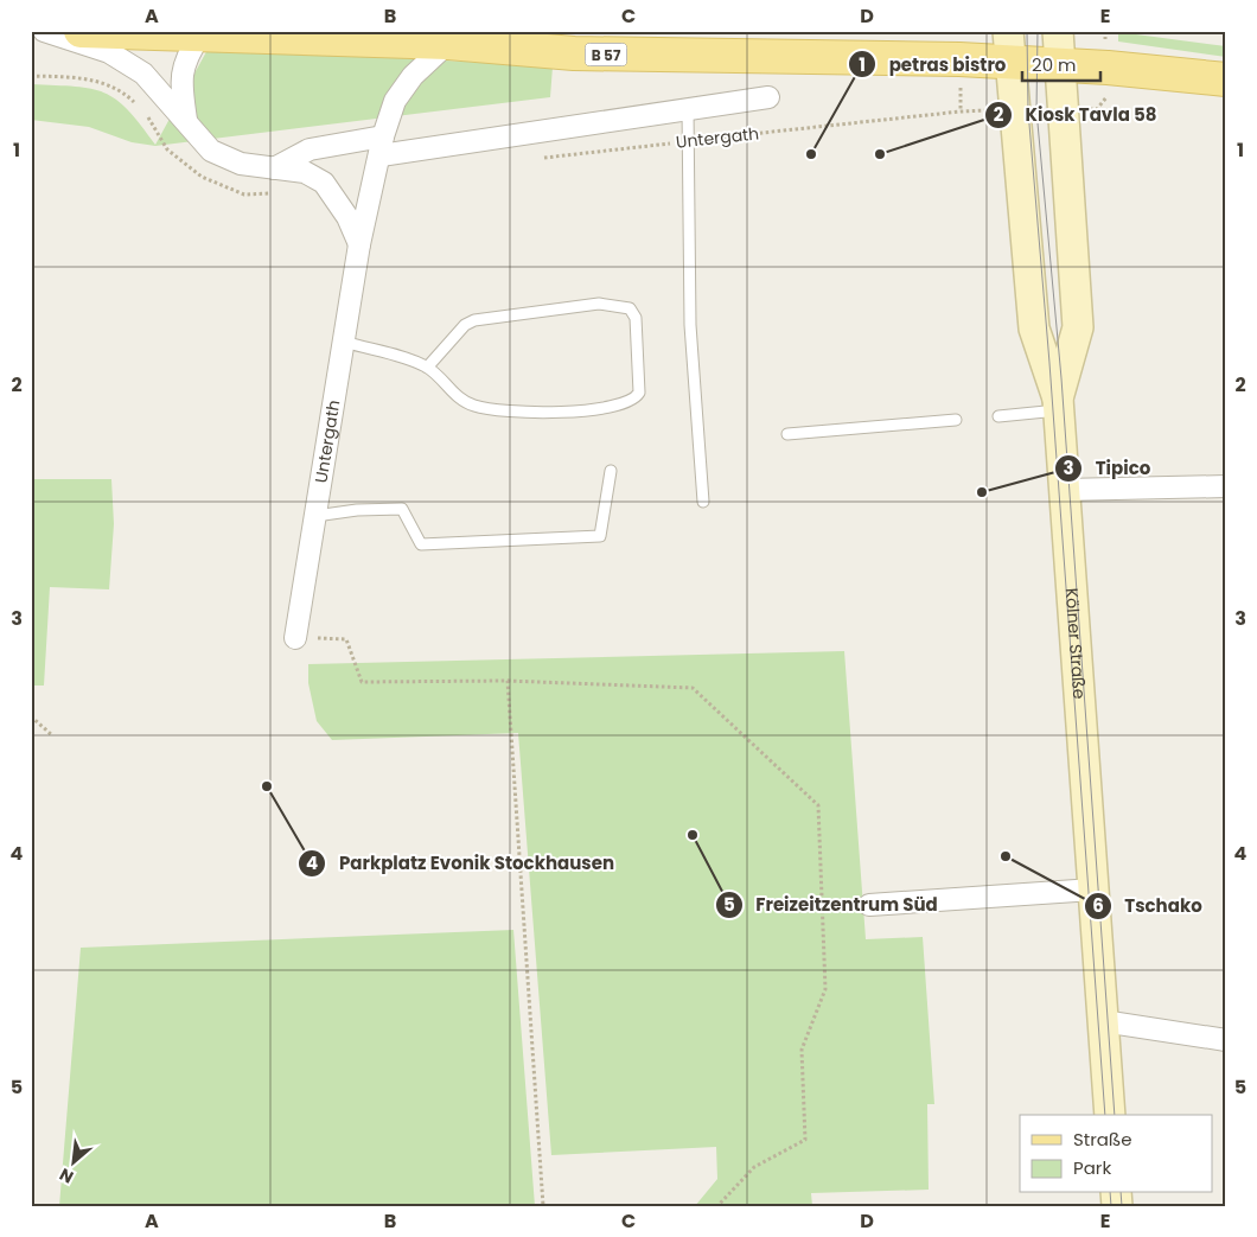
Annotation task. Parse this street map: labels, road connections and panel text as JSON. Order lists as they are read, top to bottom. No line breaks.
{"streets":{"main road":["B 57","Kölner Straße"],"street":["Untergath"]},"crossings":[["B 57","Untergath"],["B 57","Kölner Straße"],["Untergath","Kölner Straße"]],"places":["petras bistro","Kiosk Tavla 58","Tipico","Parkplatz Evonik Stockhausen","Freizeitzentrum Süd","Tschako"],"legend":["Straße","Park"],"scale_bar":"20 m","north":"bottom left","grid":{"columns":["A","B","C","D","E"],"rows":["1","2","3","4","5"]}}
